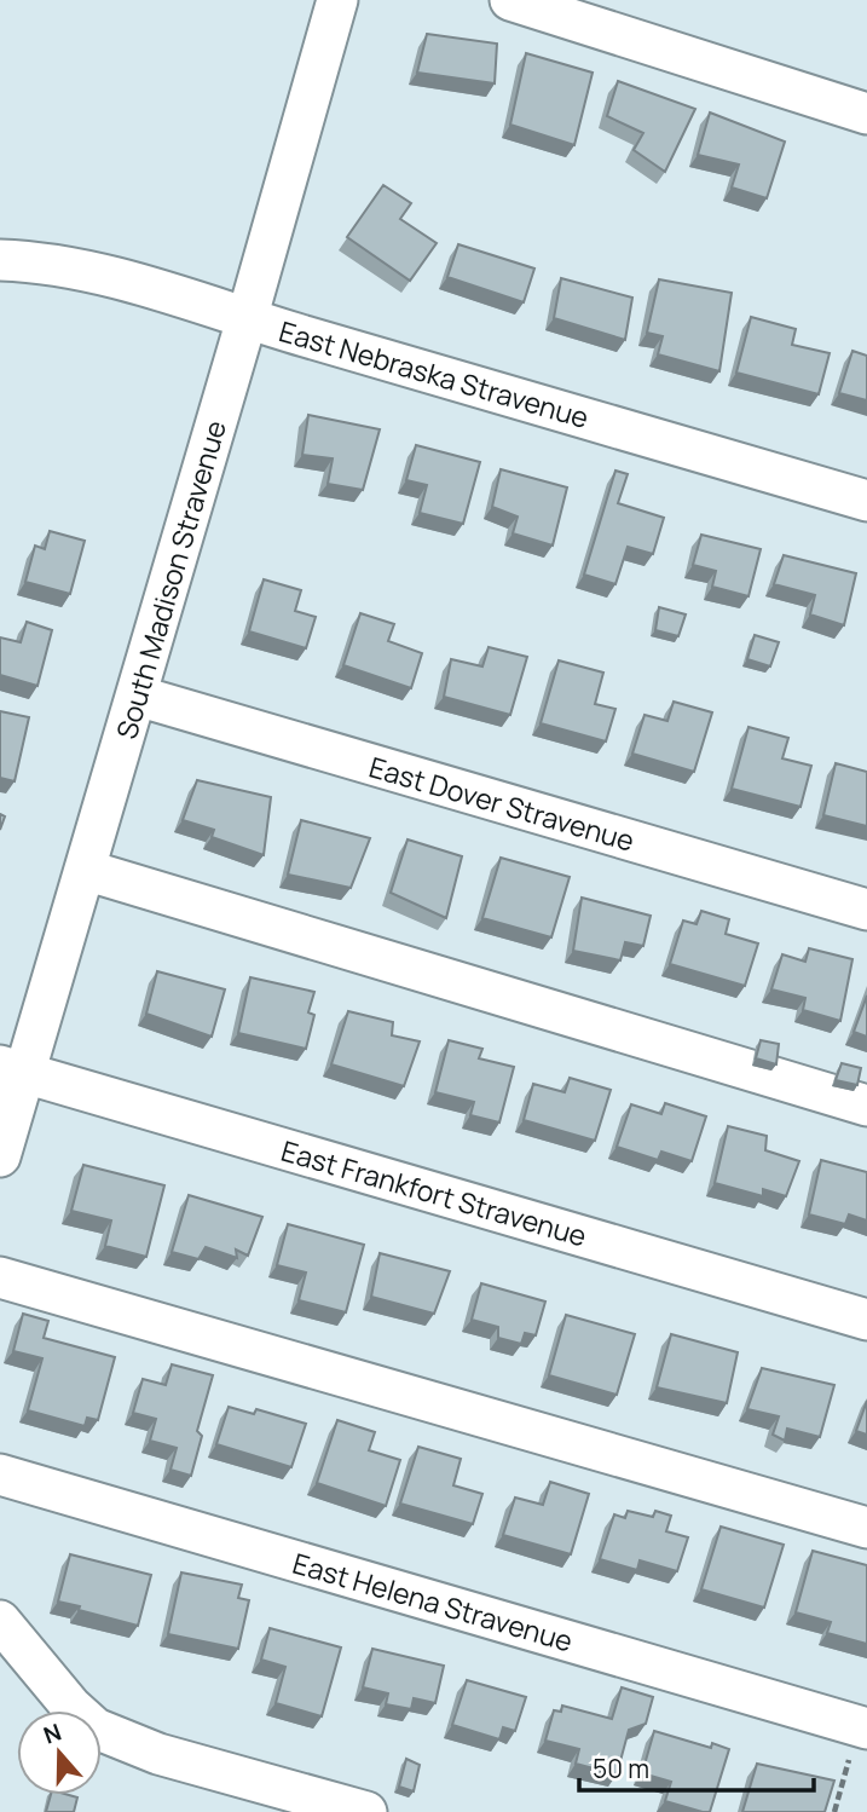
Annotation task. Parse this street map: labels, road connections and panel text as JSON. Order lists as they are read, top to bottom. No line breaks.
{"streets":{"street":["East Nebraska Stravenue","South Madison Stravenue","East Dover Stravenue","East Frankfort Stravenue","East Helena Stravenue"]},"crossings":[["East Nebraska Stravenue","South Madison Stravenue"],["South Madison Stravenue","East Dover Stravenue"],["South Madison Stravenue","East Frankfort Stravenue"]],"scale_bar":"50 m","north":"top"}
